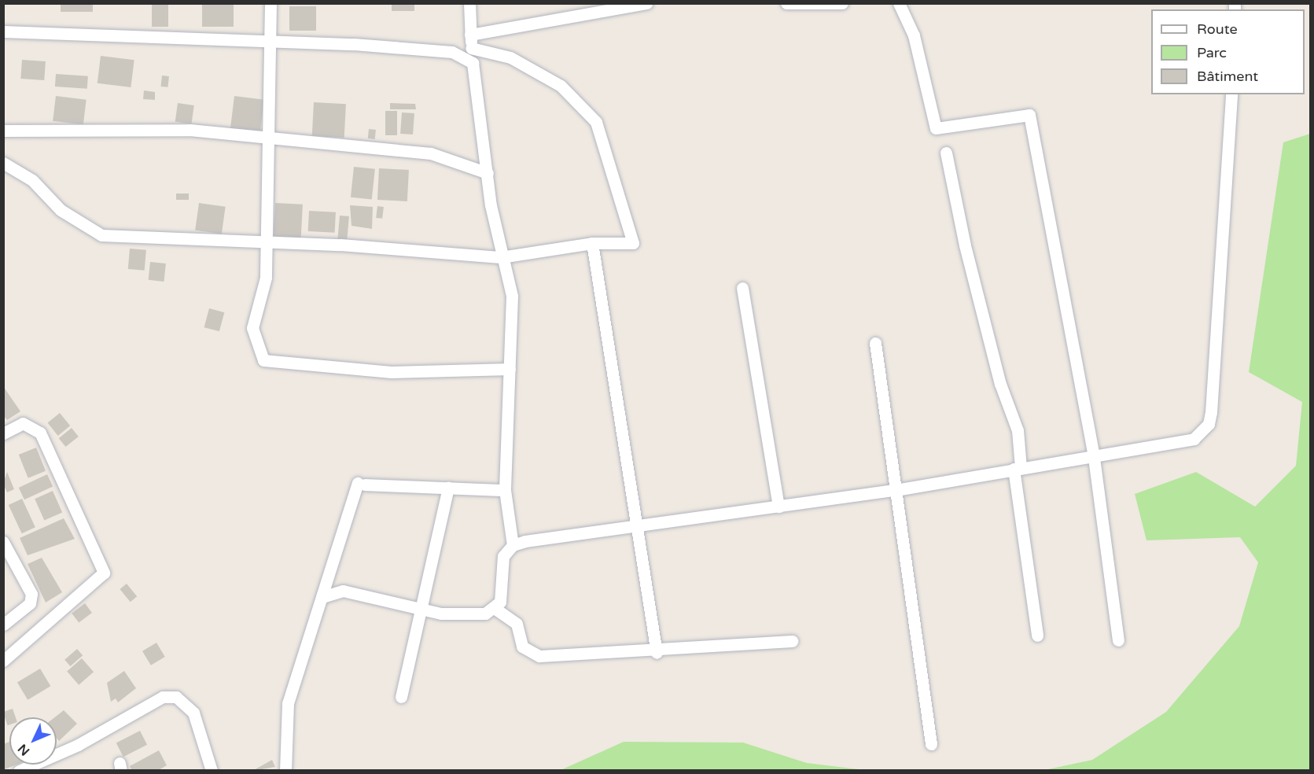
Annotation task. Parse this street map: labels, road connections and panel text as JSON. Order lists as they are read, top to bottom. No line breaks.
{"legend":["Route","Parc","Bâtiment"],"north":"bottom left"}
